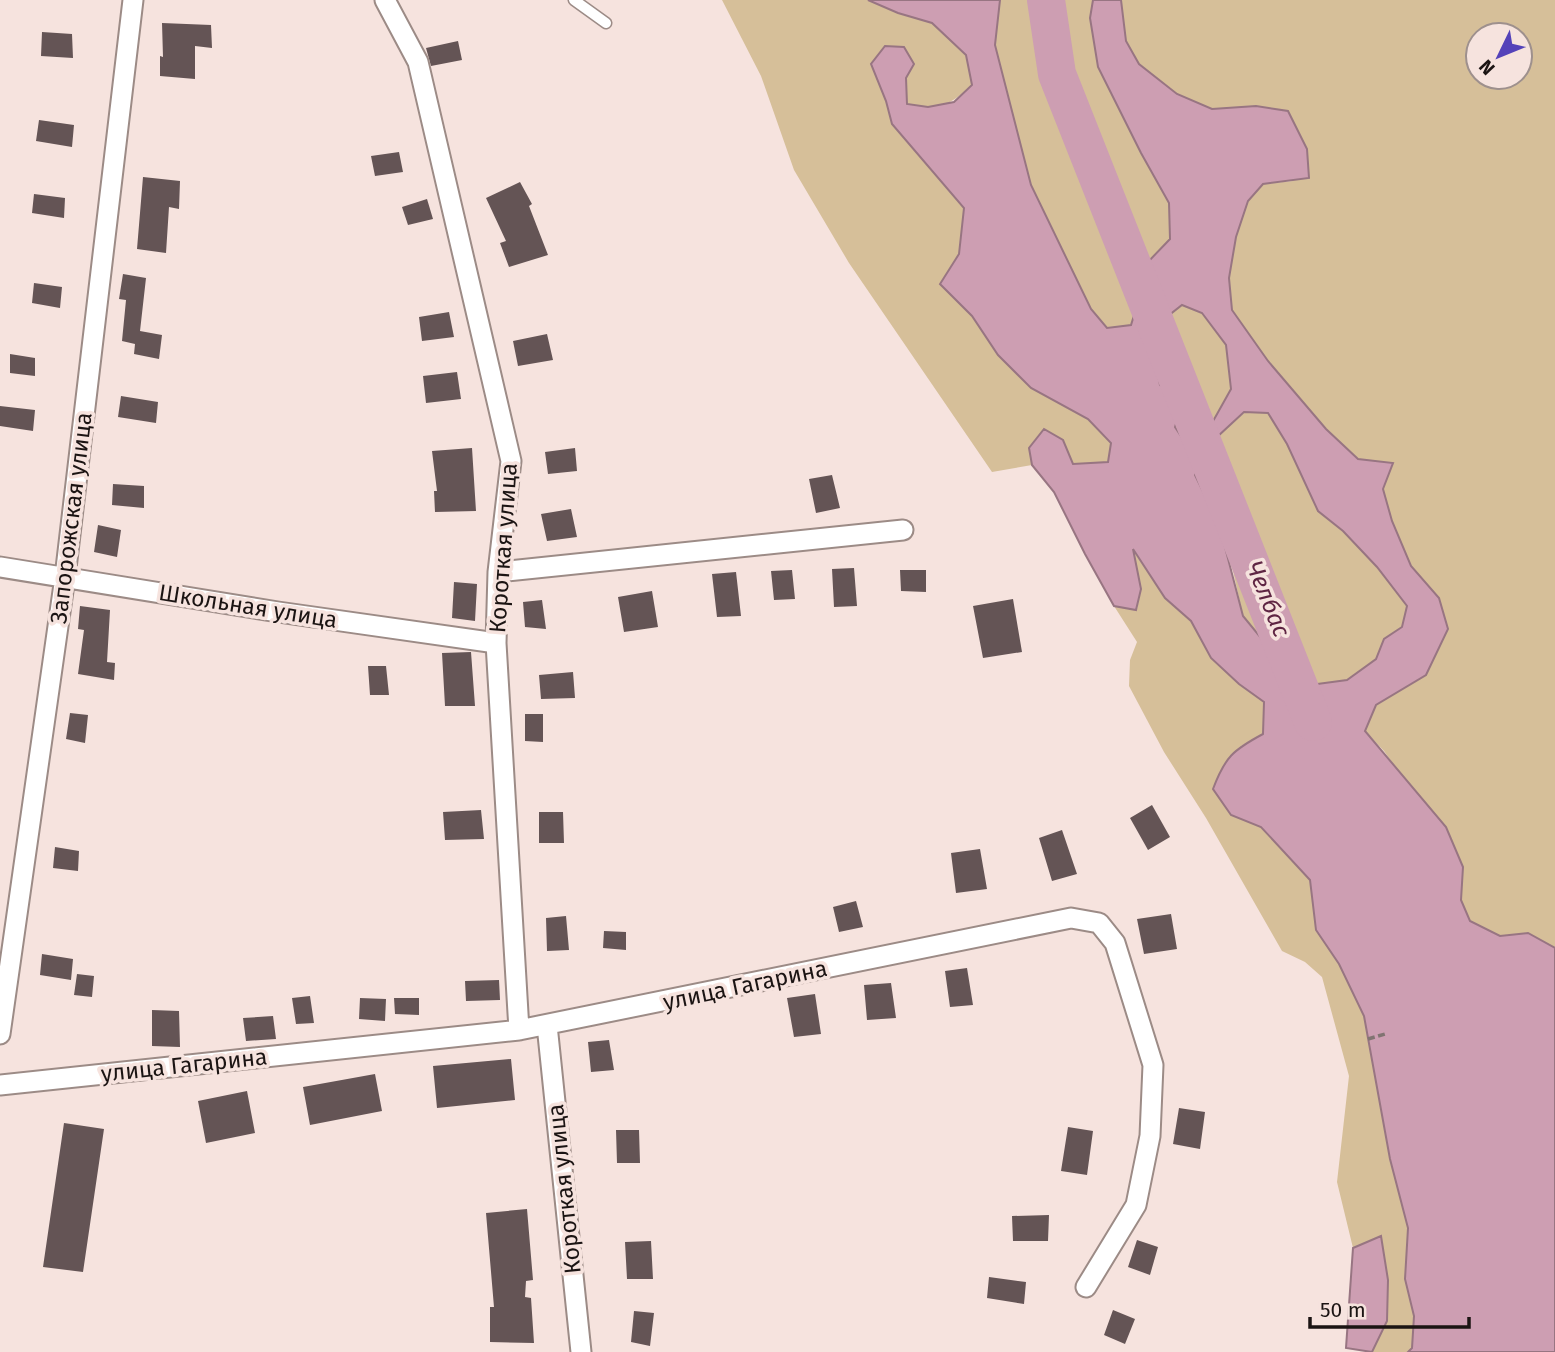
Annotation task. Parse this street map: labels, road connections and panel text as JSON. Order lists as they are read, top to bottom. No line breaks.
{"streets":{"street":["Запорожская улица","Короткая улица","Школьная улица","улица Гагарина"]},"crossings":[["Запорожская улица","Школьная улица"],["Короткая улица","Школьная улица"],["Короткая улица","улица Гагарина"]],"water":["Челбас"],"scale_bar":"50 m","north":"bottom left"}
